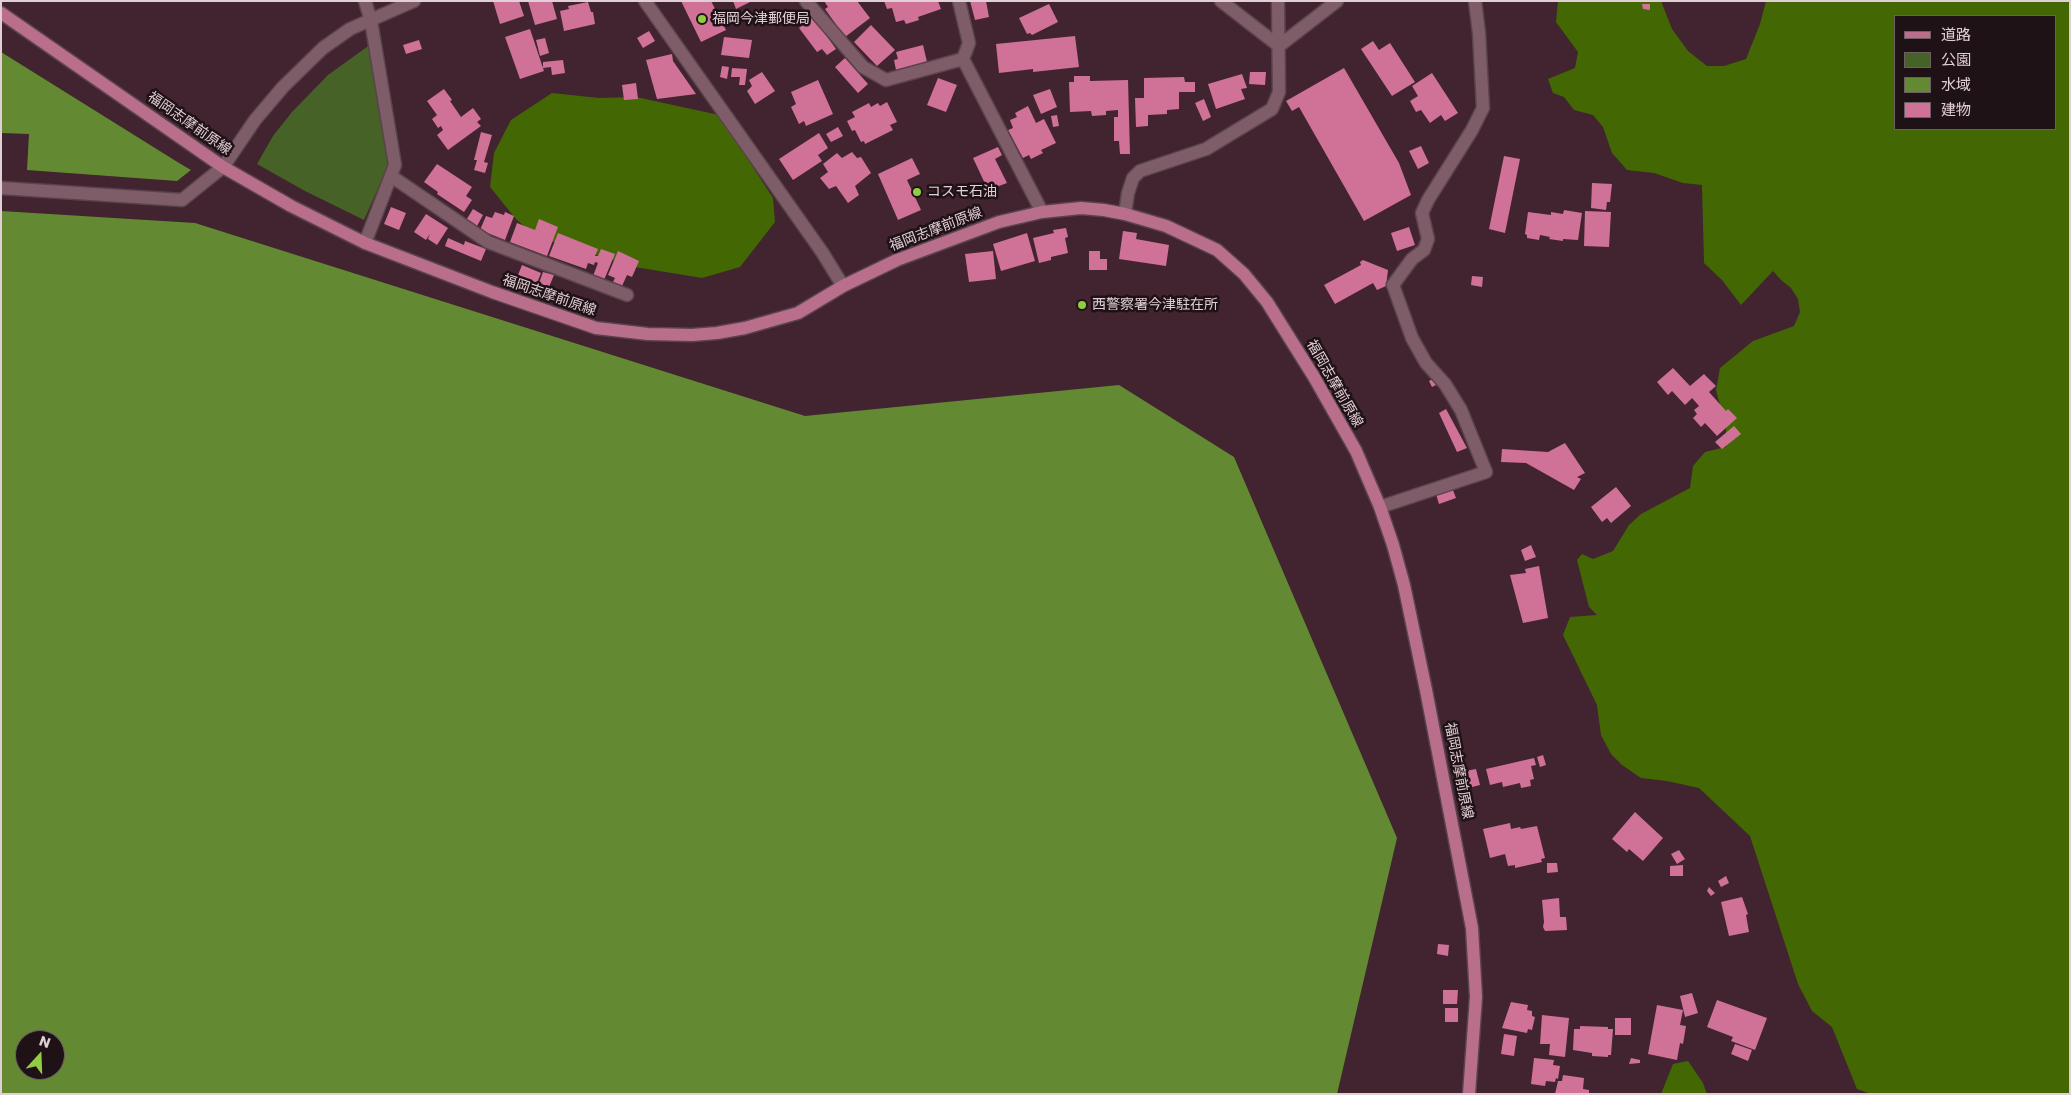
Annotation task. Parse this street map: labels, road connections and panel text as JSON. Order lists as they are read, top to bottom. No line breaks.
{"streets":{"main road":["福岡志摩前原線"]},"places":["福岡今津郵便局","コスモ石油","西警察署今津駐在所"],"legend":["道路","公園","水域","建物"],"north":"top"}
